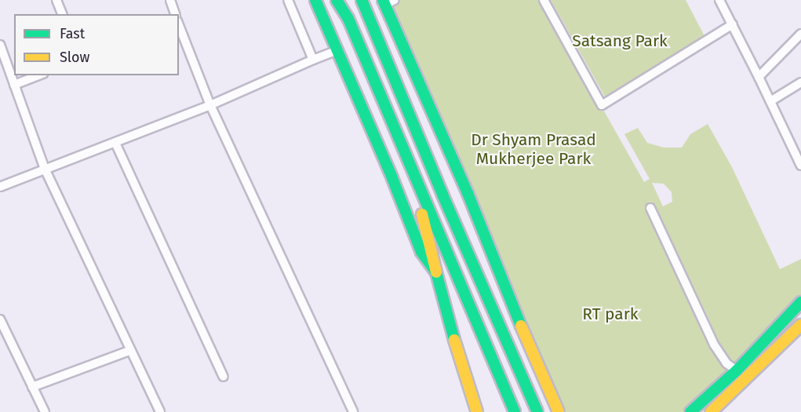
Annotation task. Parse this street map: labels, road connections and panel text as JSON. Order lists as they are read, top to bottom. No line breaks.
{"parks":["Satsang Park","Dr Shyam Prasad Mukherjee Park","RT park"],"legend":["Fast","Slow"]}
